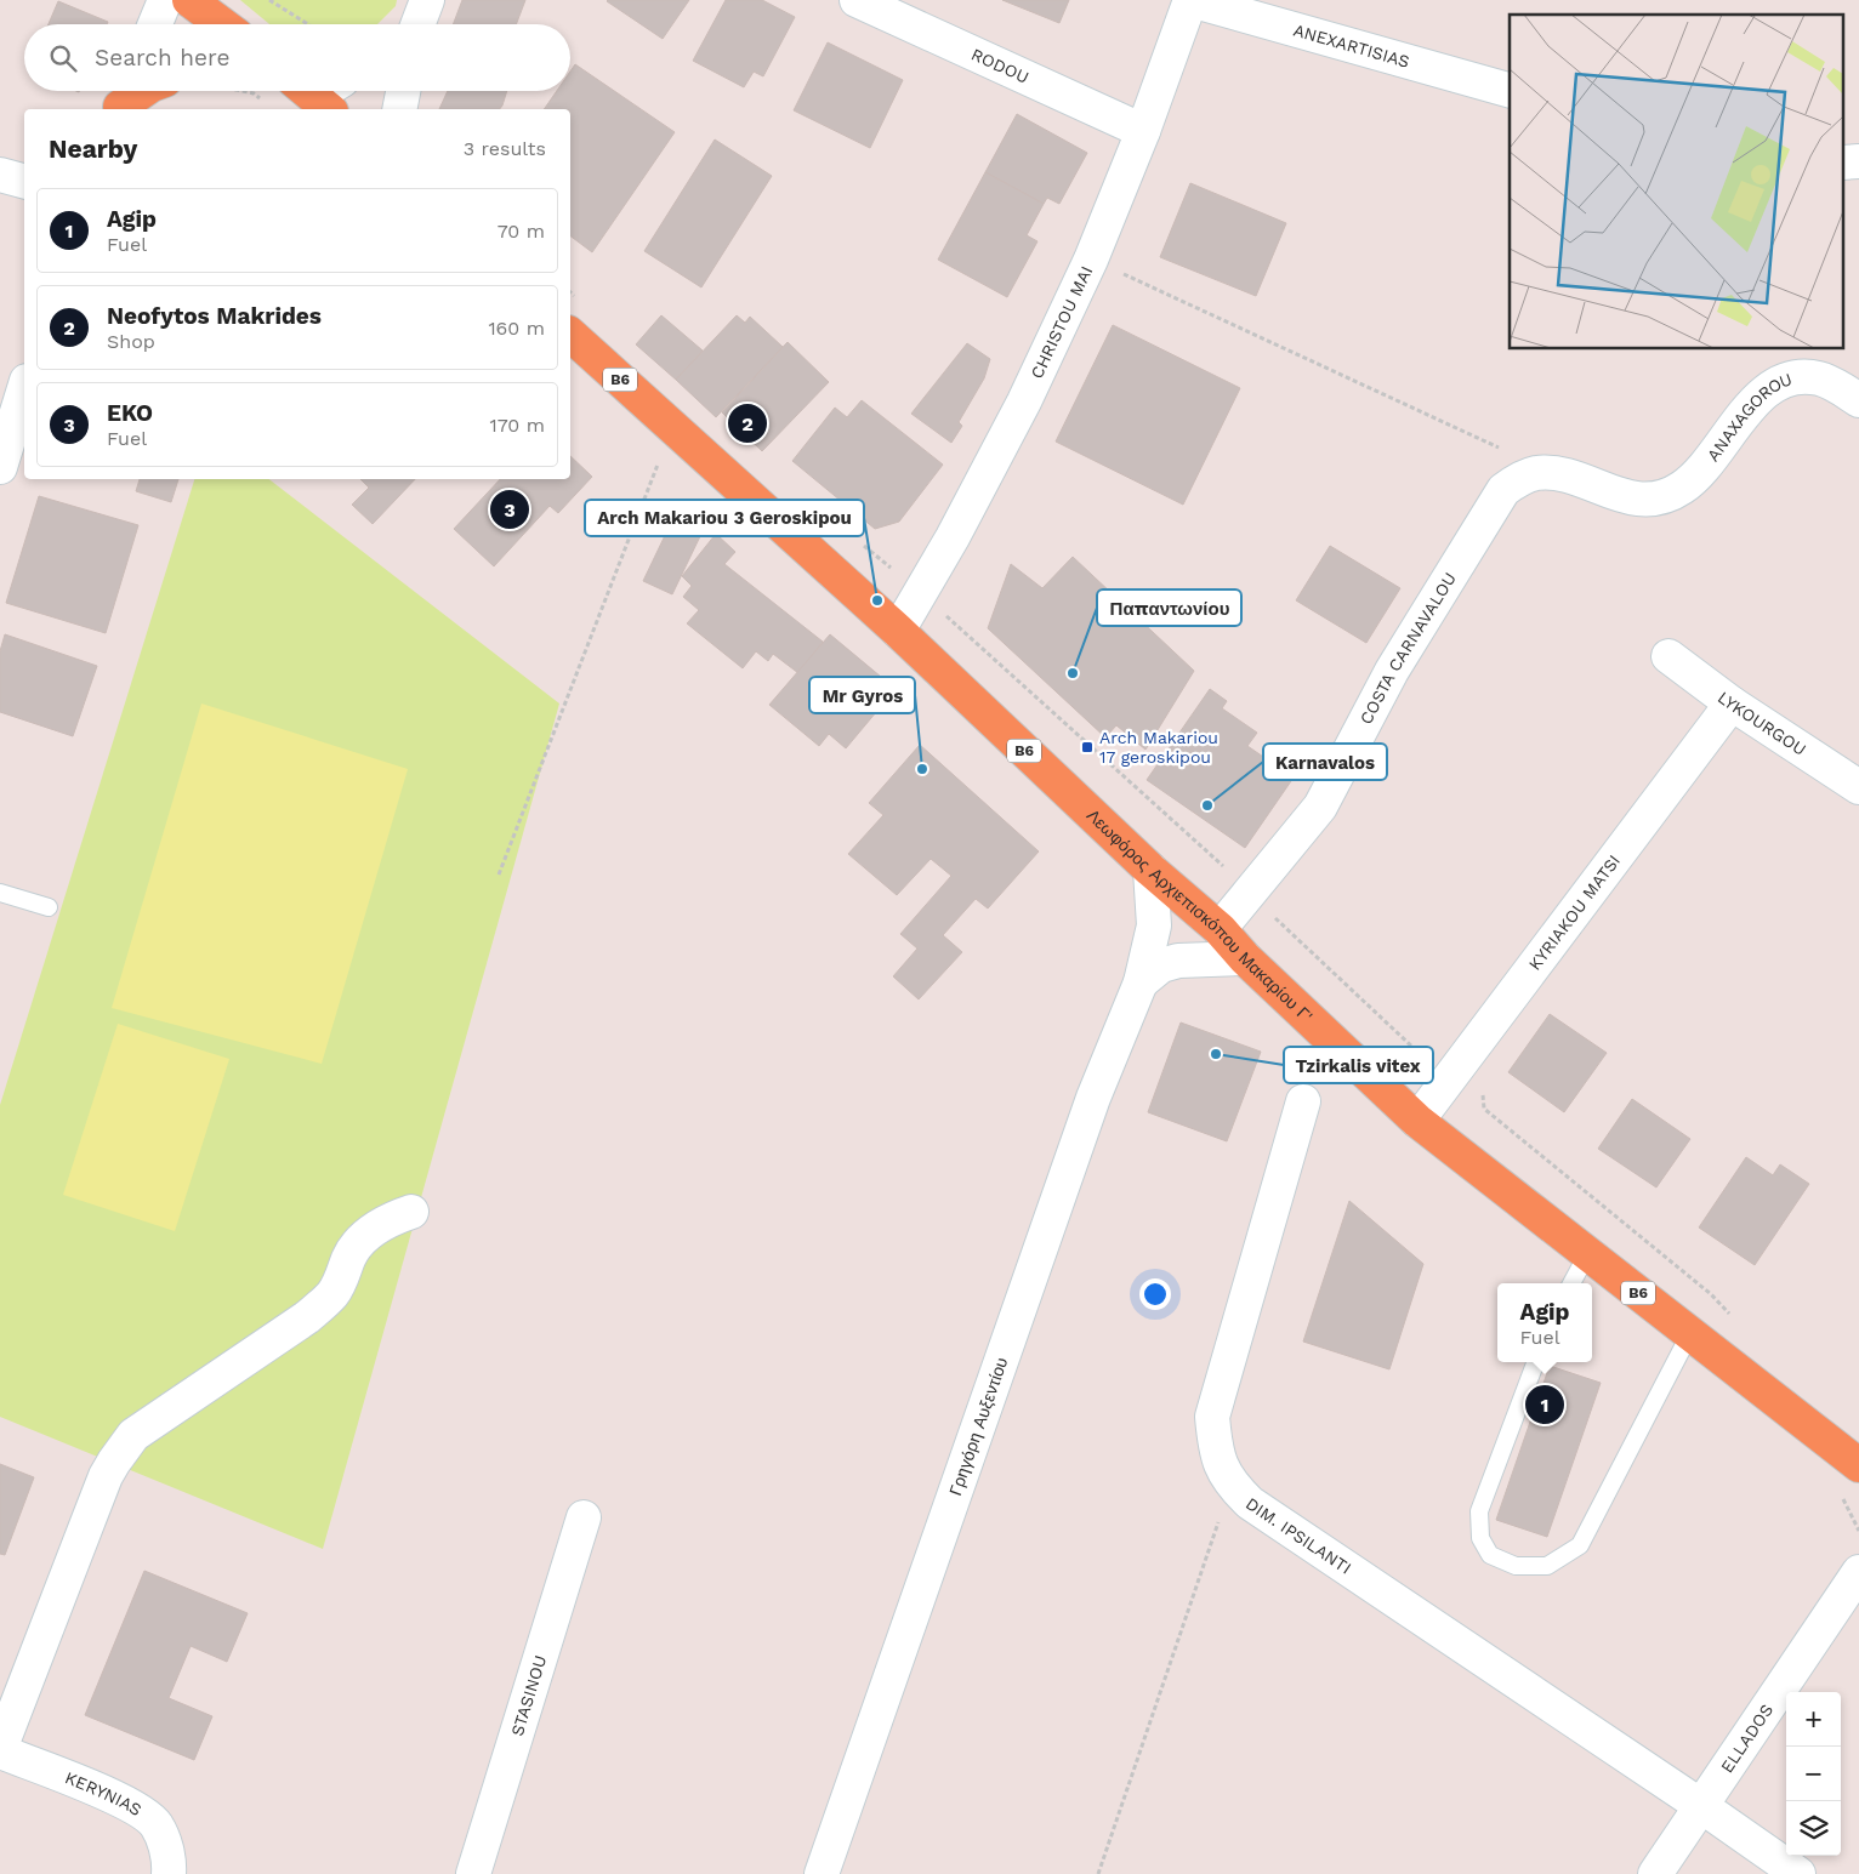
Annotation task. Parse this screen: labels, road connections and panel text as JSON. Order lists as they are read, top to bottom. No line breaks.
{"streets":{"main road":["B6","Λεωφόρος Αρχιεπισκόπου Μακαρίου Γ'"],"street":["ANEXARTISIAS","RODOU","CHRISTOU MAI","ANAXAGOROU","COSTA CARNAVALOU","LYKOURGOU","KYRIAKOU MATSI","Γρηγόρη Αυξεντίου","DIM. IPSILANTI","STASINOU","ELLADOS","KERYNIAS"]},"crossings":[["ANEXARTISIAS","CHRISTOU MAI"],["RODOU","CHRISTOU MAI"],["CHRISTOU MAI","Λεωφόρος Αρχιεπισκόπου Μακαρίου Γ'"],["ANAXAGOROU","COSTA CARNAVALOU"],["COSTA CARNAVALOU","Λεωφόρος Αρχιεπισκόπου Μακαρίου Γ'"],["LYKOURGOU","KYRIAKOU MATSI"],["KYRIAKOU MATSI","Λεωφόρος Αρχιεπισκόπου Μακαρίου Γ'"],["Λεωφόρος Αρχιεπισκόπου Μακαρίου Γ'","Γρηγόρη Αυξεντίου"],["DIM. IPSILANTI","ELLADOS"]],"places":{"other":["Arch Makariou 3 Geroskipou","Παπαντωνίου","Mr Gyros","Karnavalos","Tzirkalis vitex"],"transit":["Arch Makariou 17 geroskipou"]},"page":{"search":"Search here","heading":["Nearby","3 results"],"list":[{"mark":"1","name":"Agip","note":"Fuel","value":"70 m"},{"mark":"2","name":"Neofytos Makrides","note":"Shop","value":"160 m"},{"mark":"3","name":"EKO","note":"Fuel","value":"170 m"}],"pins":["2","3","1"],"popup":["Agip","Fuel"],"map_buttons":["+","−"]}}
